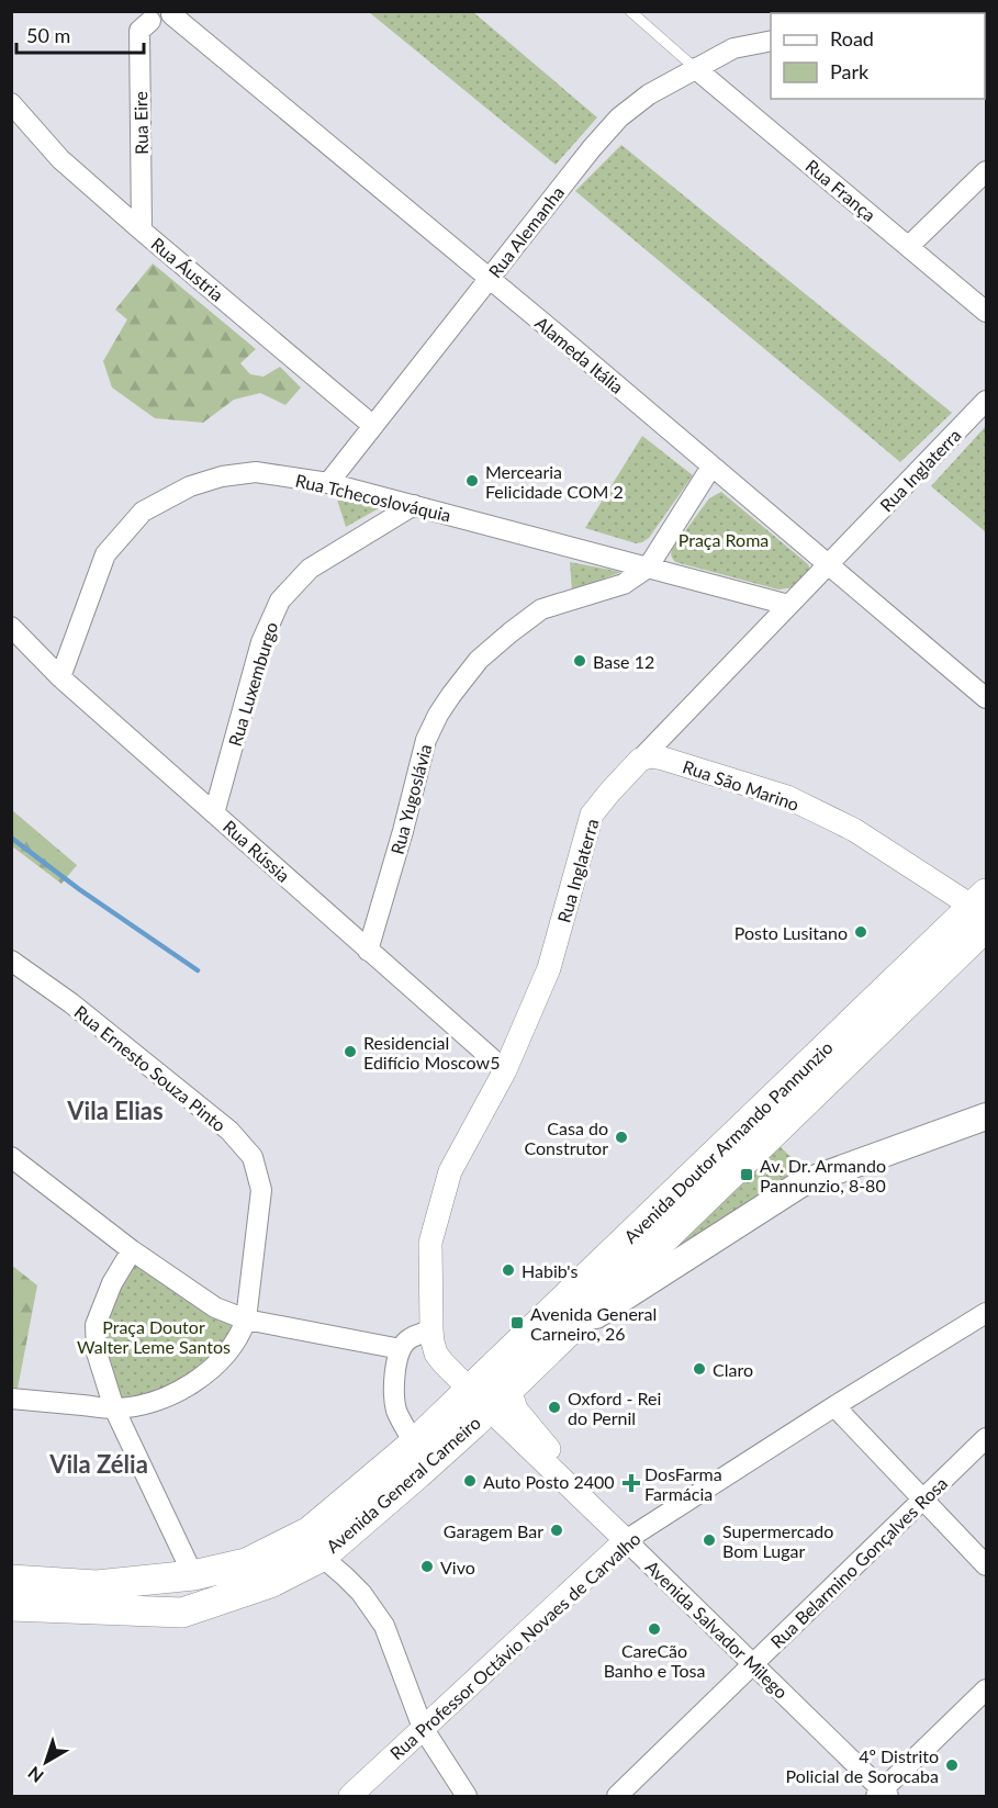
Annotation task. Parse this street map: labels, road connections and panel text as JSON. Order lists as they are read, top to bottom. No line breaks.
{"streets":{"main road":["Avenida Doutor Armando Pannunzio","Avenida General Carneiro"],"street":["Rua Eire","Rua França","Rua Alemanha","Rua Áustria","Alameda Itália","Rua Inglaterra","Rua Tchecoslováquia","Rua Luxemburgo","Rua São Marino","Rua Yugoslávia","Rua Rússia","Rua Ernesto Souza Pinto","Rua Belarmino Gonçalves Rosa","Avenida Salvador Milego","Rua Professor Octávio Novaes de Carvalho"]},"crossings":[["Rua Eire","Rua Áustria"],["Rua França","Rua Alemanha"],["Rua Alemanha","Rua Áustria"],["Rua Alemanha","Alameda Itália"],["Rua Alemanha","Rua Tchecoslováquia"],["Alameda Itália","Rua Inglaterra"],["Alameda Itália","Rua Yugoslávia"],["Rua Inglaterra","Rua Tchecoslováquia"],["Rua Inglaterra","Rua São Marino"],["Rua Inglaterra","Rua Rússia"],["Rua Inglaterra","Avenida Doutor Armando Pannunzio"],["Rua Inglaterra","Avenida General Carneiro"],["Rua Inglaterra","Avenida Salvador Milego"],["Rua Tchecoslováquia","Rua Luxemburgo"],["Rua Tchecoslováquia","Rua Yugoslávia"],["Rua Tchecoslováquia","Rua Rússia"],["Rua Luxemburgo","Rua Rússia"],["Rua São Marino","Avenida Doutor Armando Pannunzio"],["Rua Yugoslávia","Rua Rússia"],["Avenida Doutor Armando Pannunzio","Avenida General Carneiro"],["Avenida Doutor Armando Pannunzio","Avenida Salvador Milego"],["Avenida General Carneiro","Avenida Salvador Milego"],["Rua Belarmino Gonçalves Rosa","Avenida Salvador Milego"],["Avenida Salvador Milego","Rua Professor Octávio Novaes de Carvalho"]],"districts":["Vila Elias","Vila Zélia"],"parks":["Praça Roma","Praça Doutor Walter Leme Santos"],"places":{"other":["Mercearia Felicidade COM 2","Base 12","Posto Lusitano","Residencial Edifício Moscow5","Casa do Construtor","Habib's","Claro","Oxford - Rei do Pernil","Auto Posto 2400","Garagem Bar","Supermercado Bom Lugar","Vivo","CareCão Banho e Tosa","4º Distrito Policial de Sorocaba"],"transit":["Av. Dr. Armando Pannunzio, 8-80","Avenida General Carneiro, 26"],"health":["DosFarma Farmácia"]},"legend":["Road","Park"],"scale_bar":"50 m","north":"bottom left"}
